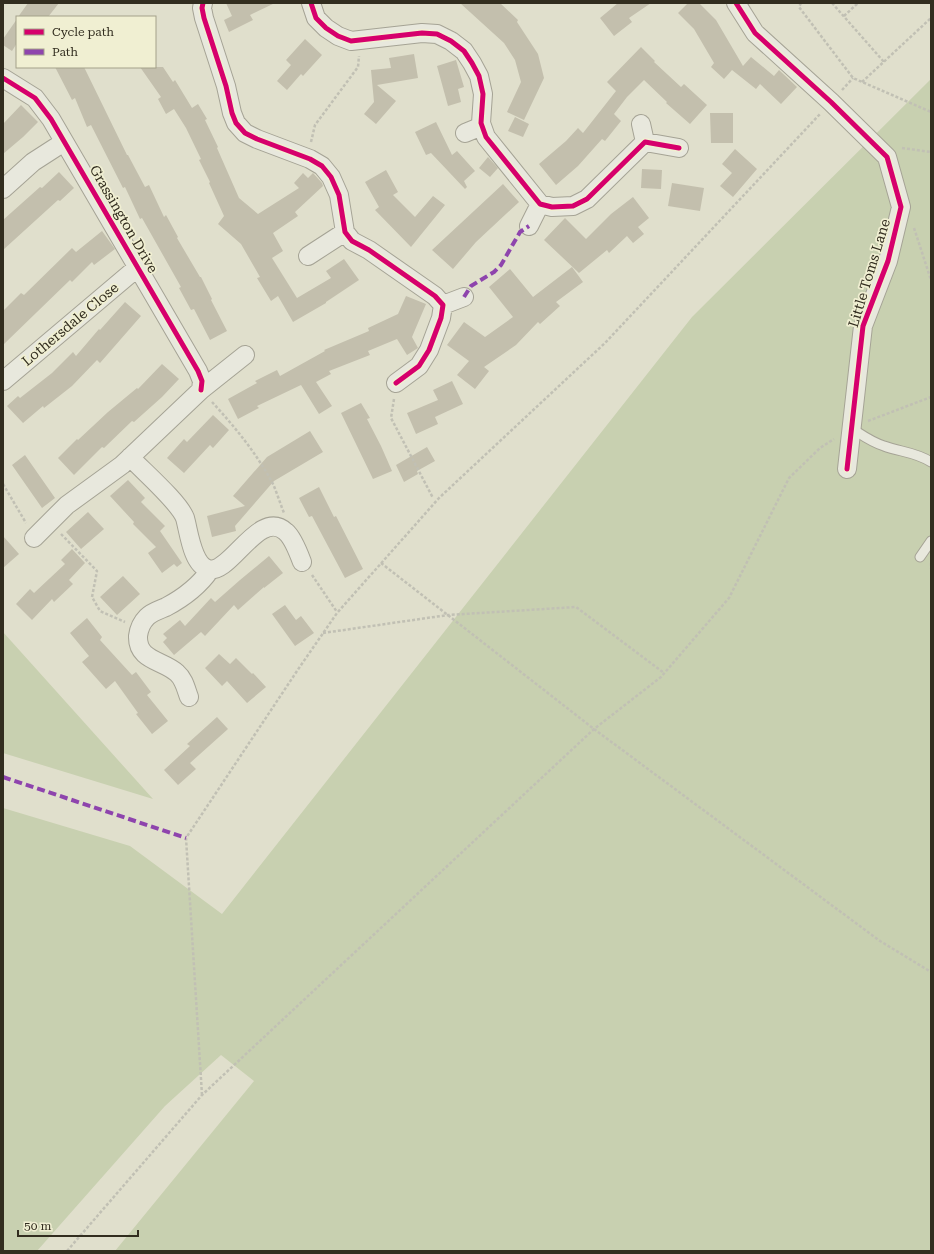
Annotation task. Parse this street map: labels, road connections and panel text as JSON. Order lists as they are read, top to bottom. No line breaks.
{"streets":{"street":["Grassington Drive","Little Toms Lane","Lothersdale Close"]},"crossings":[["Grassington Drive","Lothersdale Close"]],"legend":["Cycle path","Path"],"scale_bar":"50 m"}
